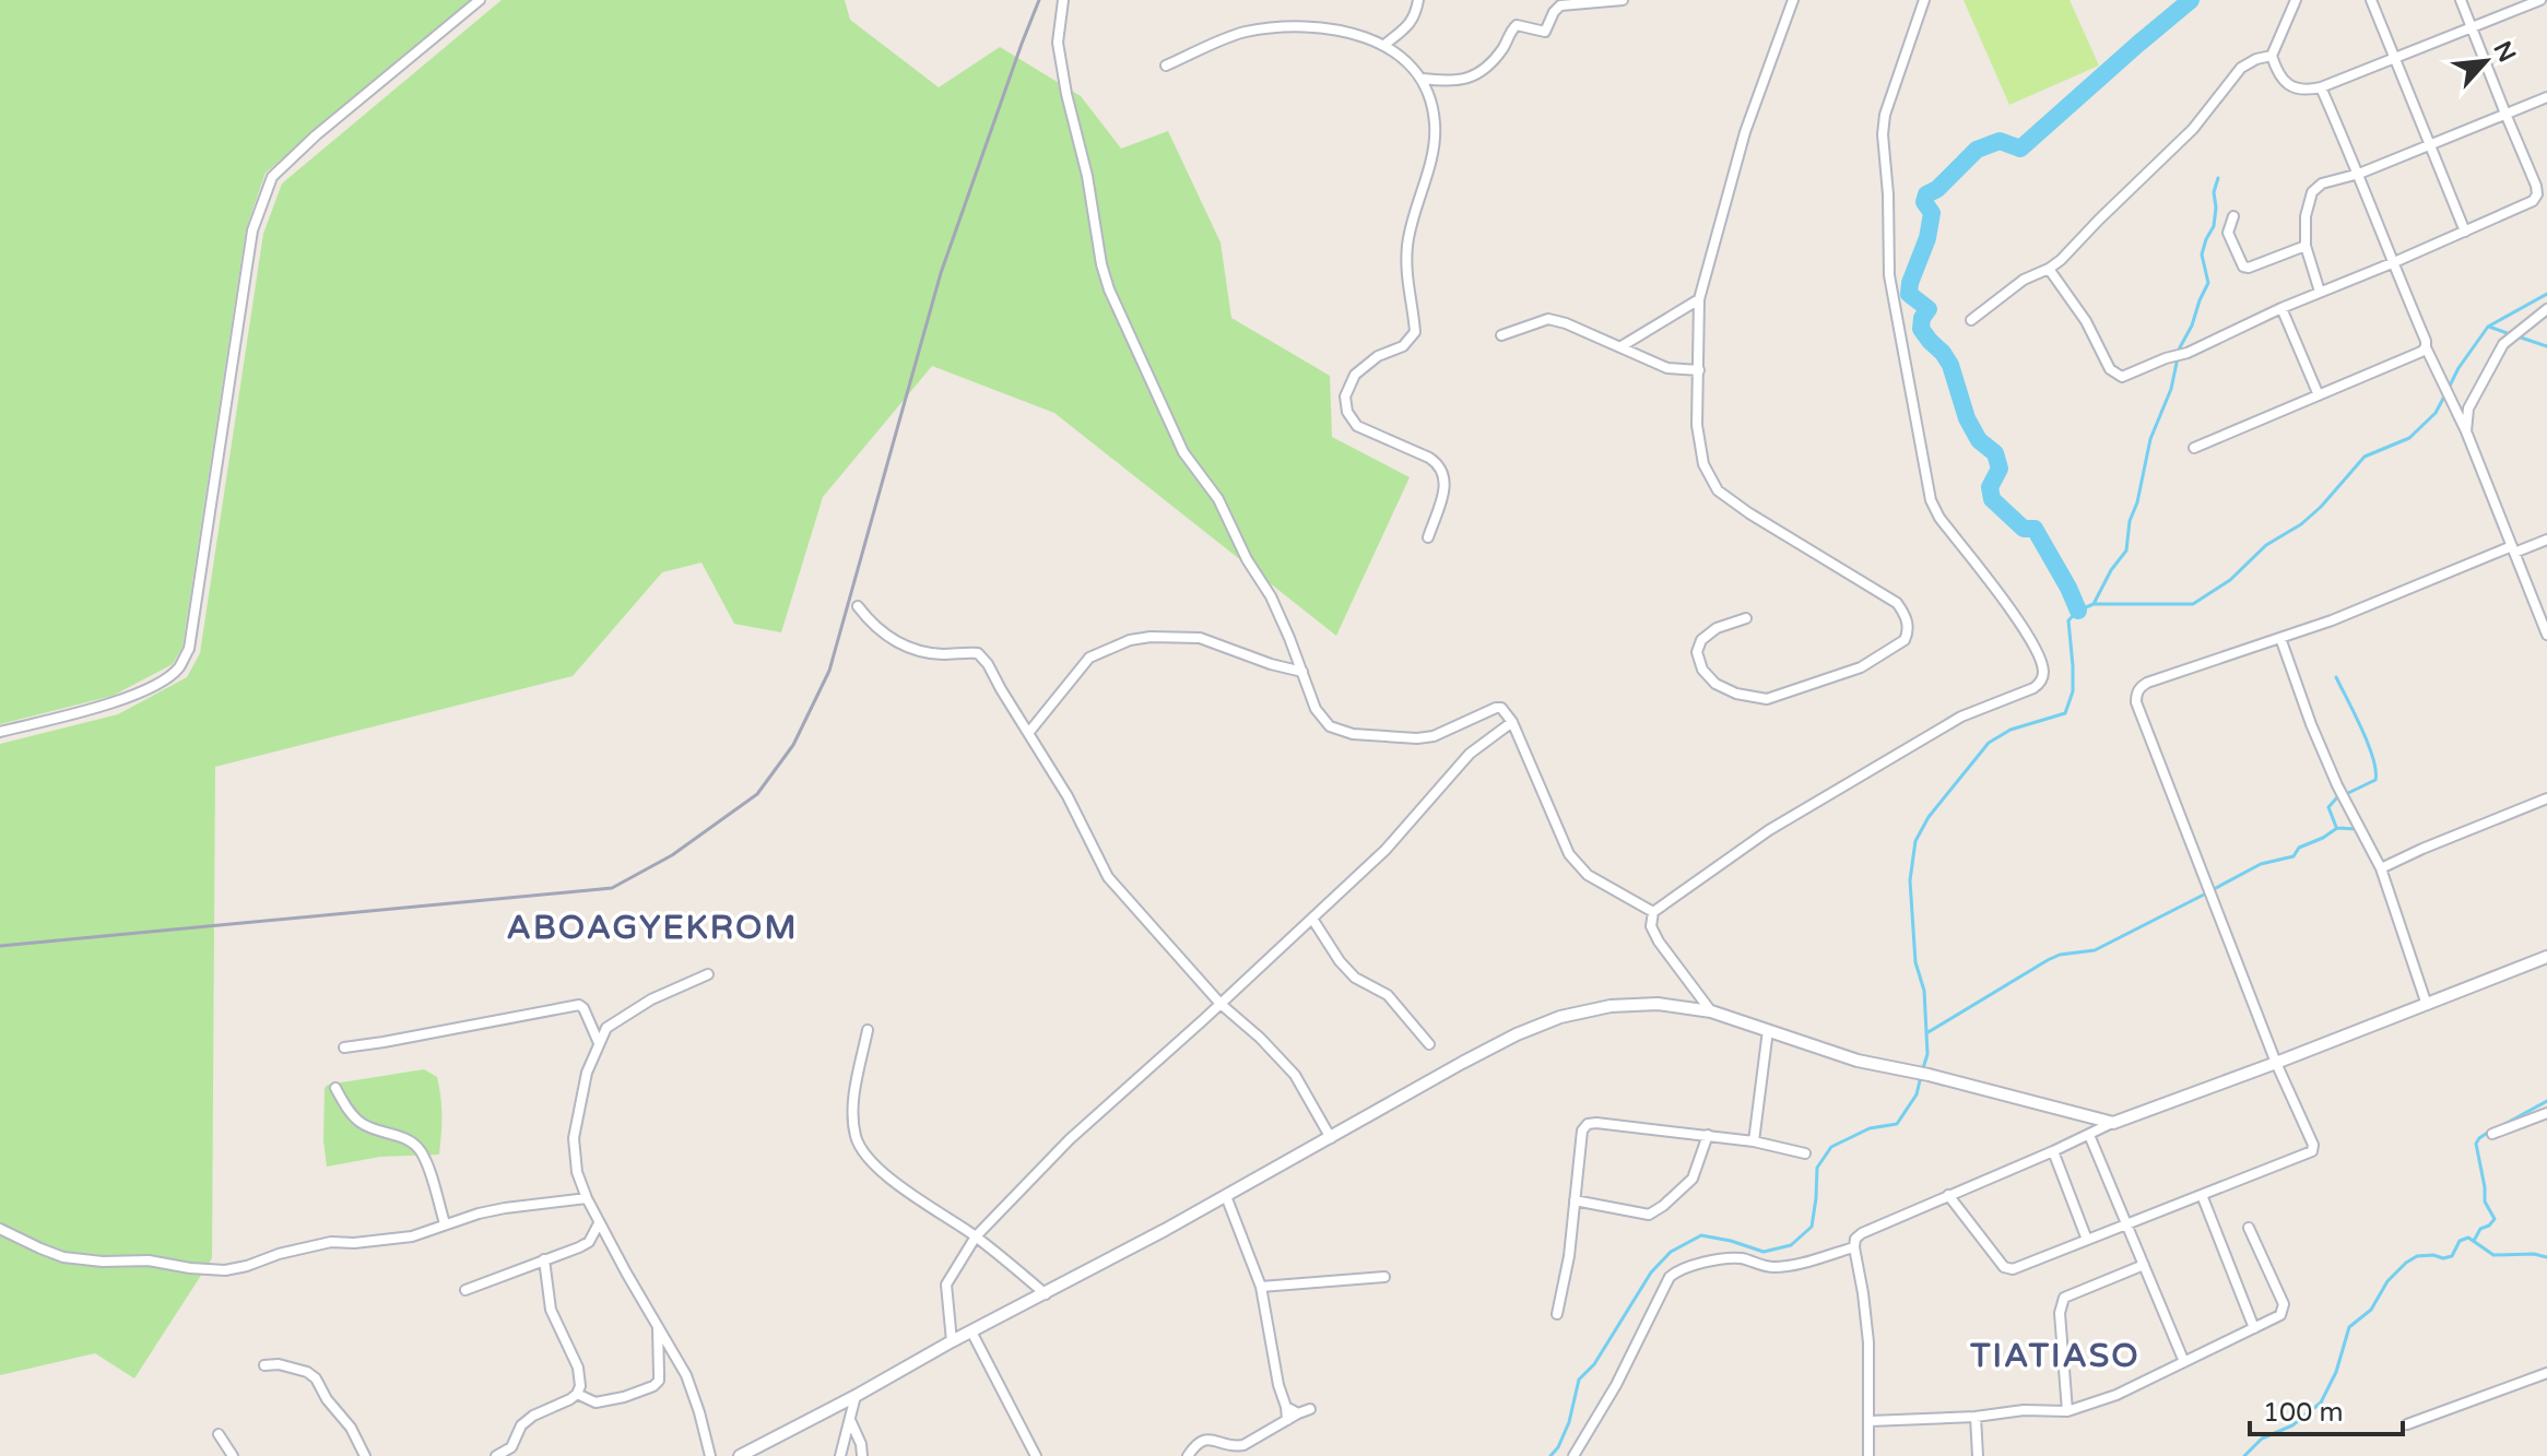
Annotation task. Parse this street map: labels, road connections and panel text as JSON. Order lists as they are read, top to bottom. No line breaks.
{"districts":["ABOAGYEKROM","TIATIASO"],"scale_bar":"100 m","north":"top right"}
